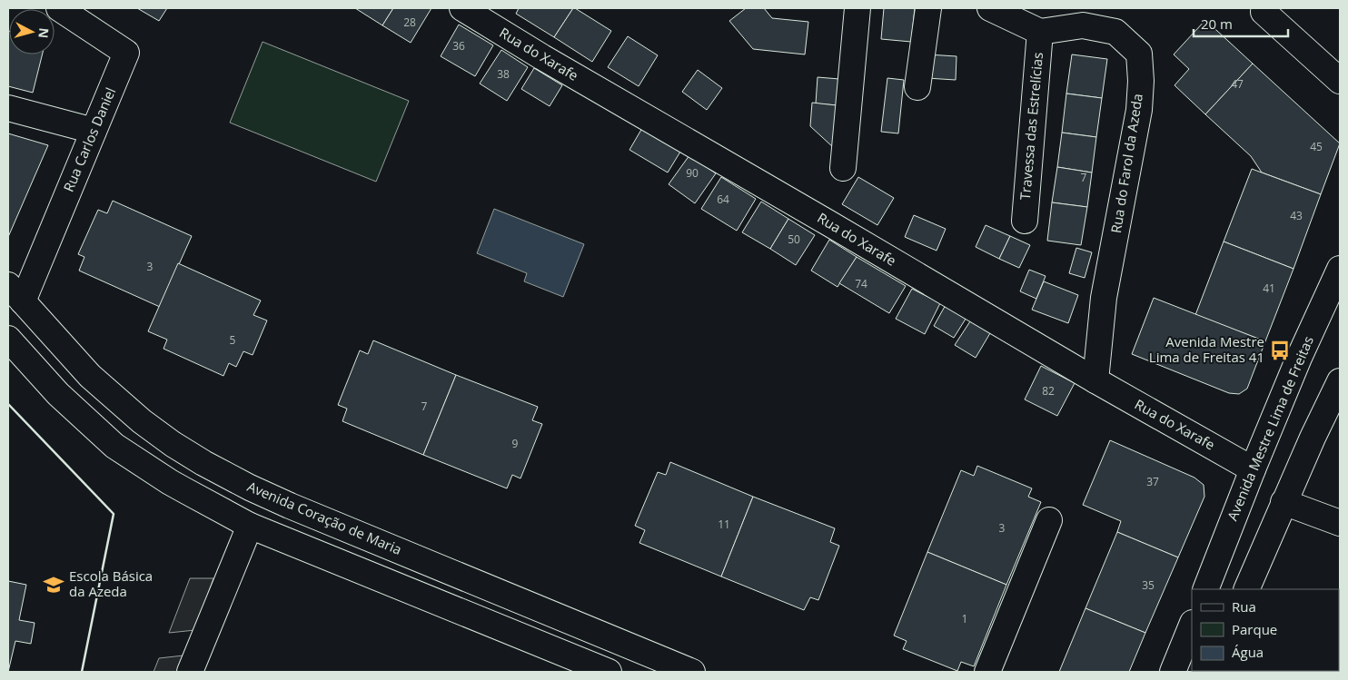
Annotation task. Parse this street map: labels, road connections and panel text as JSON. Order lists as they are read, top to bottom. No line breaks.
{"streets":{"street":["Rua do Xarafe","Travessa das Estrelícias","Rua Carlos Daniel","Rua do Farol da Azeda","Avenida Mestre Lima de Freitas","Avenida Coração de Maria"]},"crossings":[["Rua do Xarafe","Rua do Farol da Azeda"],["Rua do Xarafe","Avenida Mestre Lima de Freitas"],["Travessa das Estrelícias","Rua do Farol da Azeda"],["Rua Carlos Daniel","Avenida Coração de Maria"]],"places":{"bus stop":["Avenida Mestre Lima de Freitas 41"],"school or university":["Escola Básica da Azeda"]},"house_numbers":["28","36","38","47","45","90","7","64","43","50","3","74","41","5","82","7","9","37","11","3","35","1"],"legend":["Rua","Parque","Água"],"scale_bar":"20 m","north":"right"}
